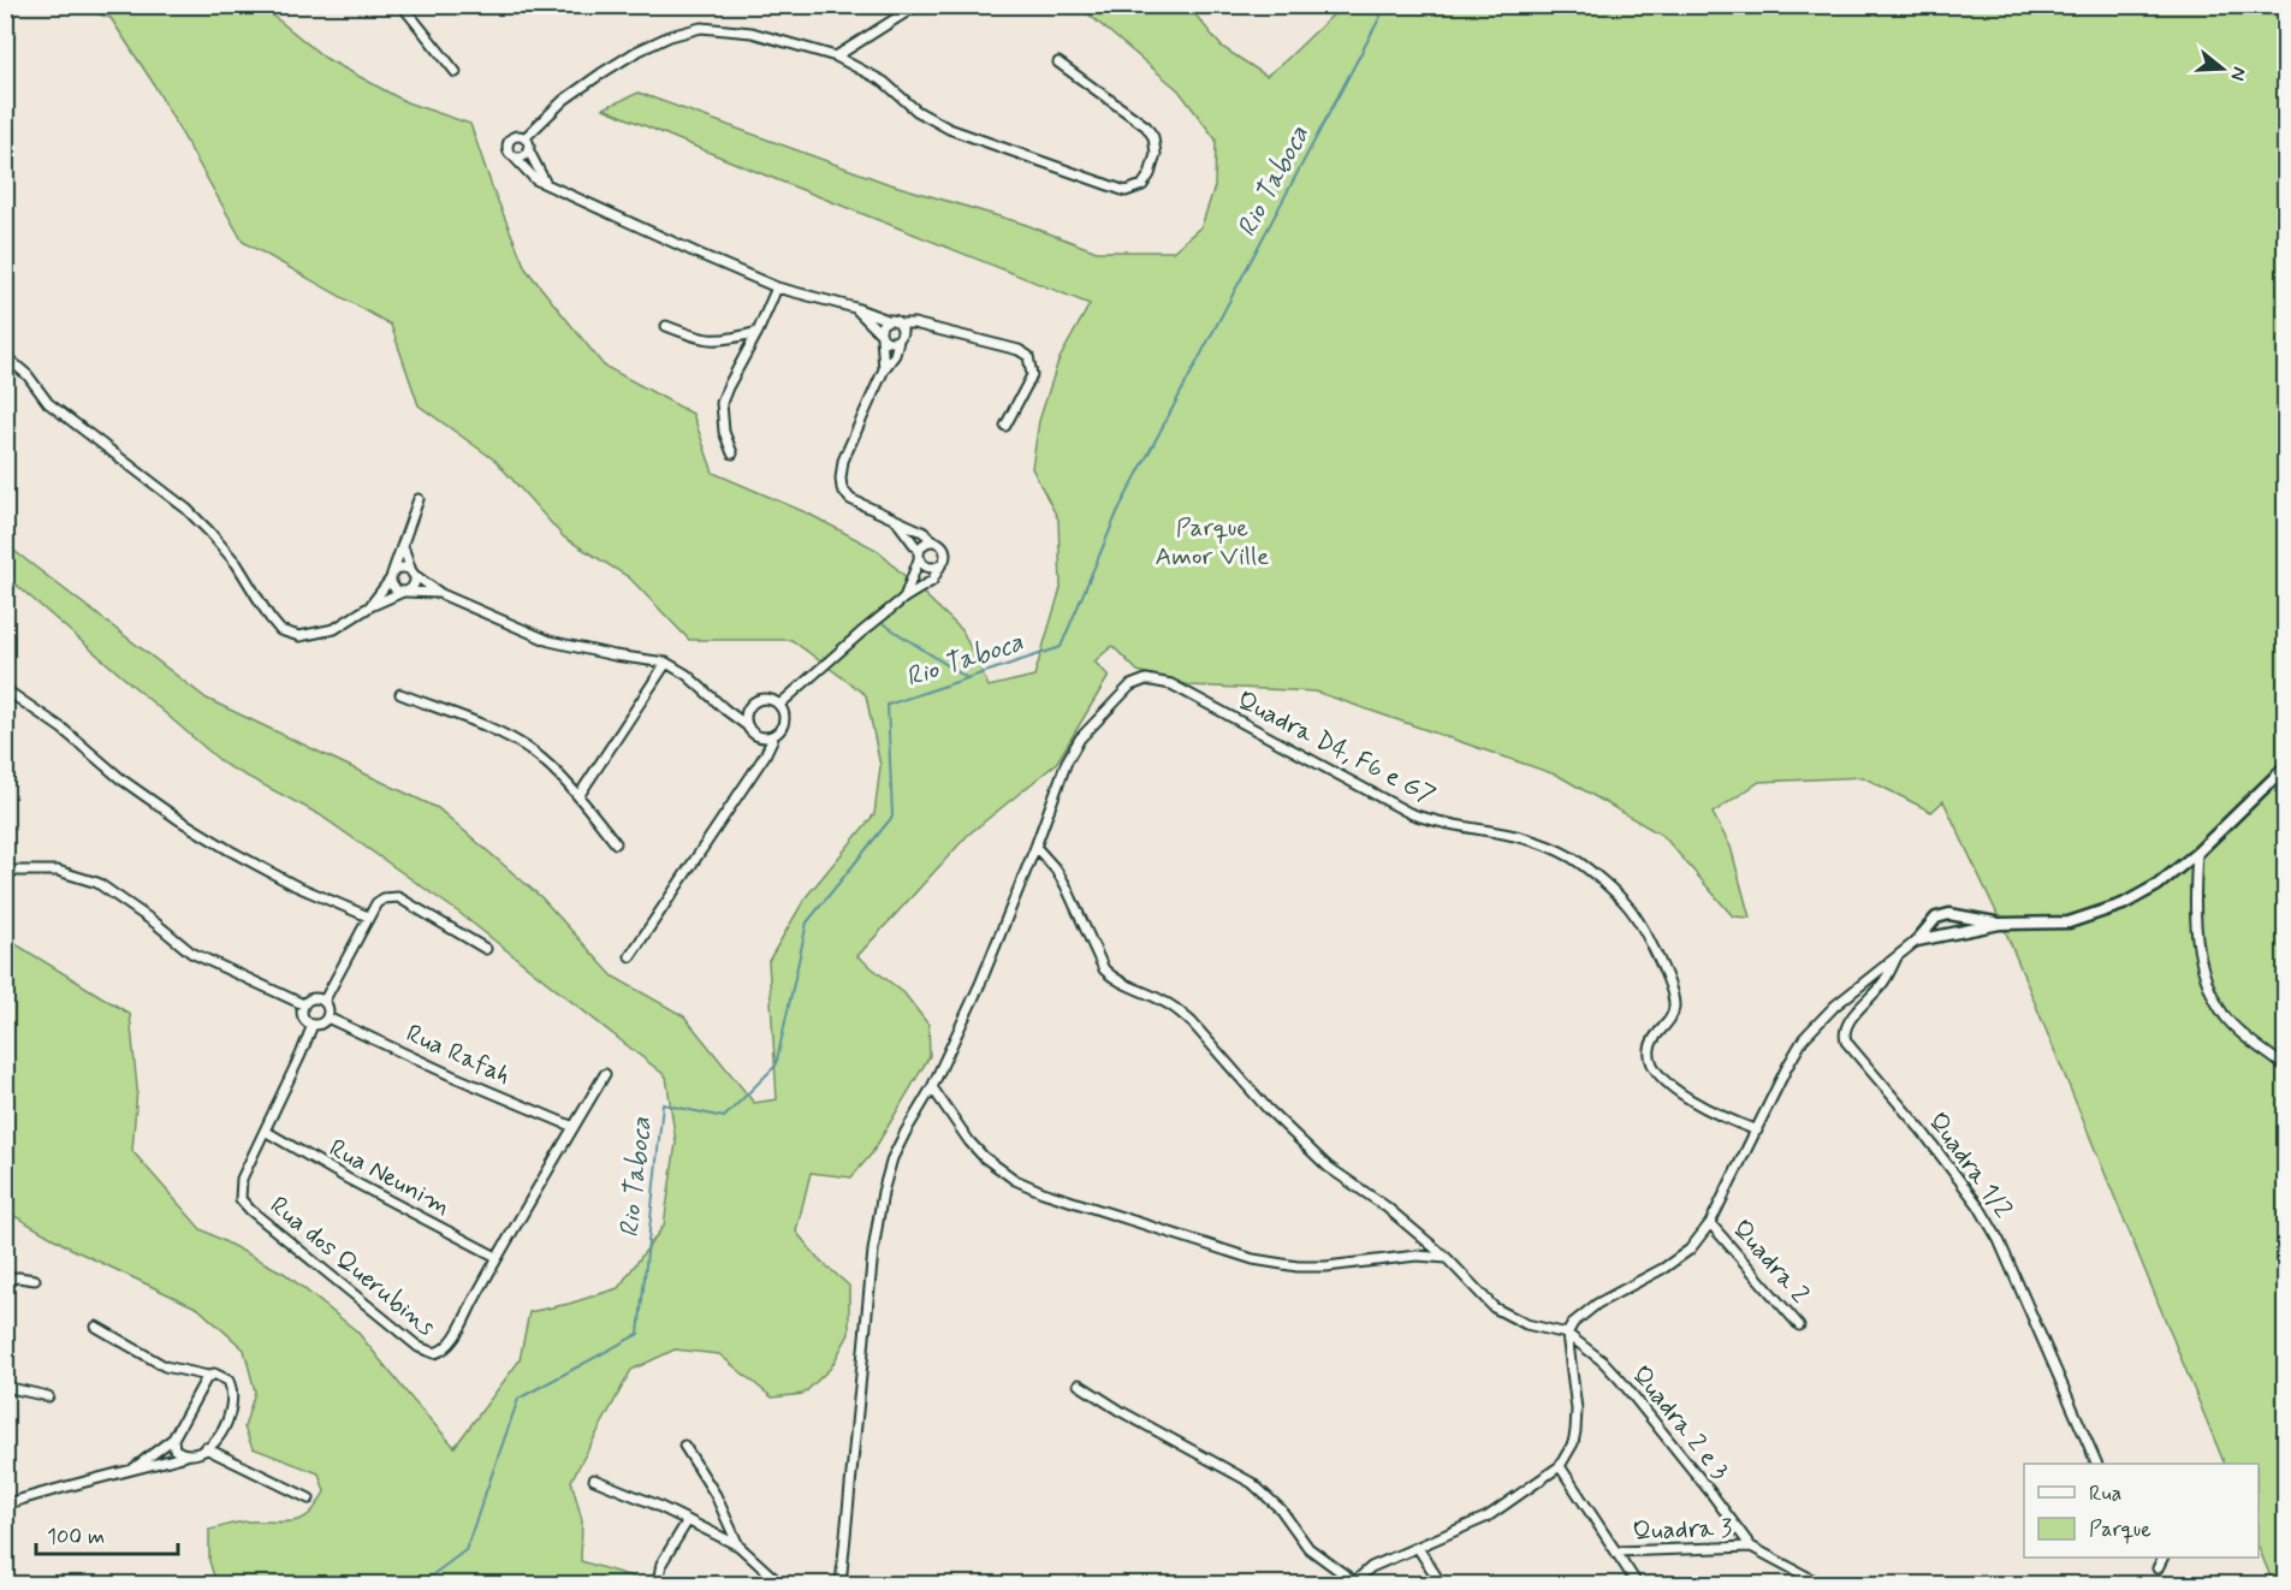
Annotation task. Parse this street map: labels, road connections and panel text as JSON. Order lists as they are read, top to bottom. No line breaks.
{"streets":{"street":["Quadra D4, F6 e G7","Rua Rafah","Quadra 1/2","Rua Neunim","Quadra 2","Rua dos Querubins","Quadra 2 e 3","Quadra 3"]},"crossings":[["Rua Rafah","Rua dos Querubins"],["Rua Neunim","Rua dos Querubins"],["Quadra 2 e 3","Quadra 3"]],"water":["Rio Taboca"],"parks":["Parque Amor Ville"],"legend":["Rua","Parque"],"scale_bar":"100 m","north":"right"}
